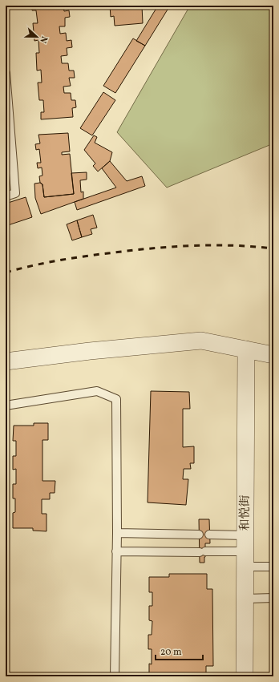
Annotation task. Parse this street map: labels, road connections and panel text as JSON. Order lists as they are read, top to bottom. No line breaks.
{"streets":{"street":["和悦街"]},"scale_bar":"20 m","north":"right"}
